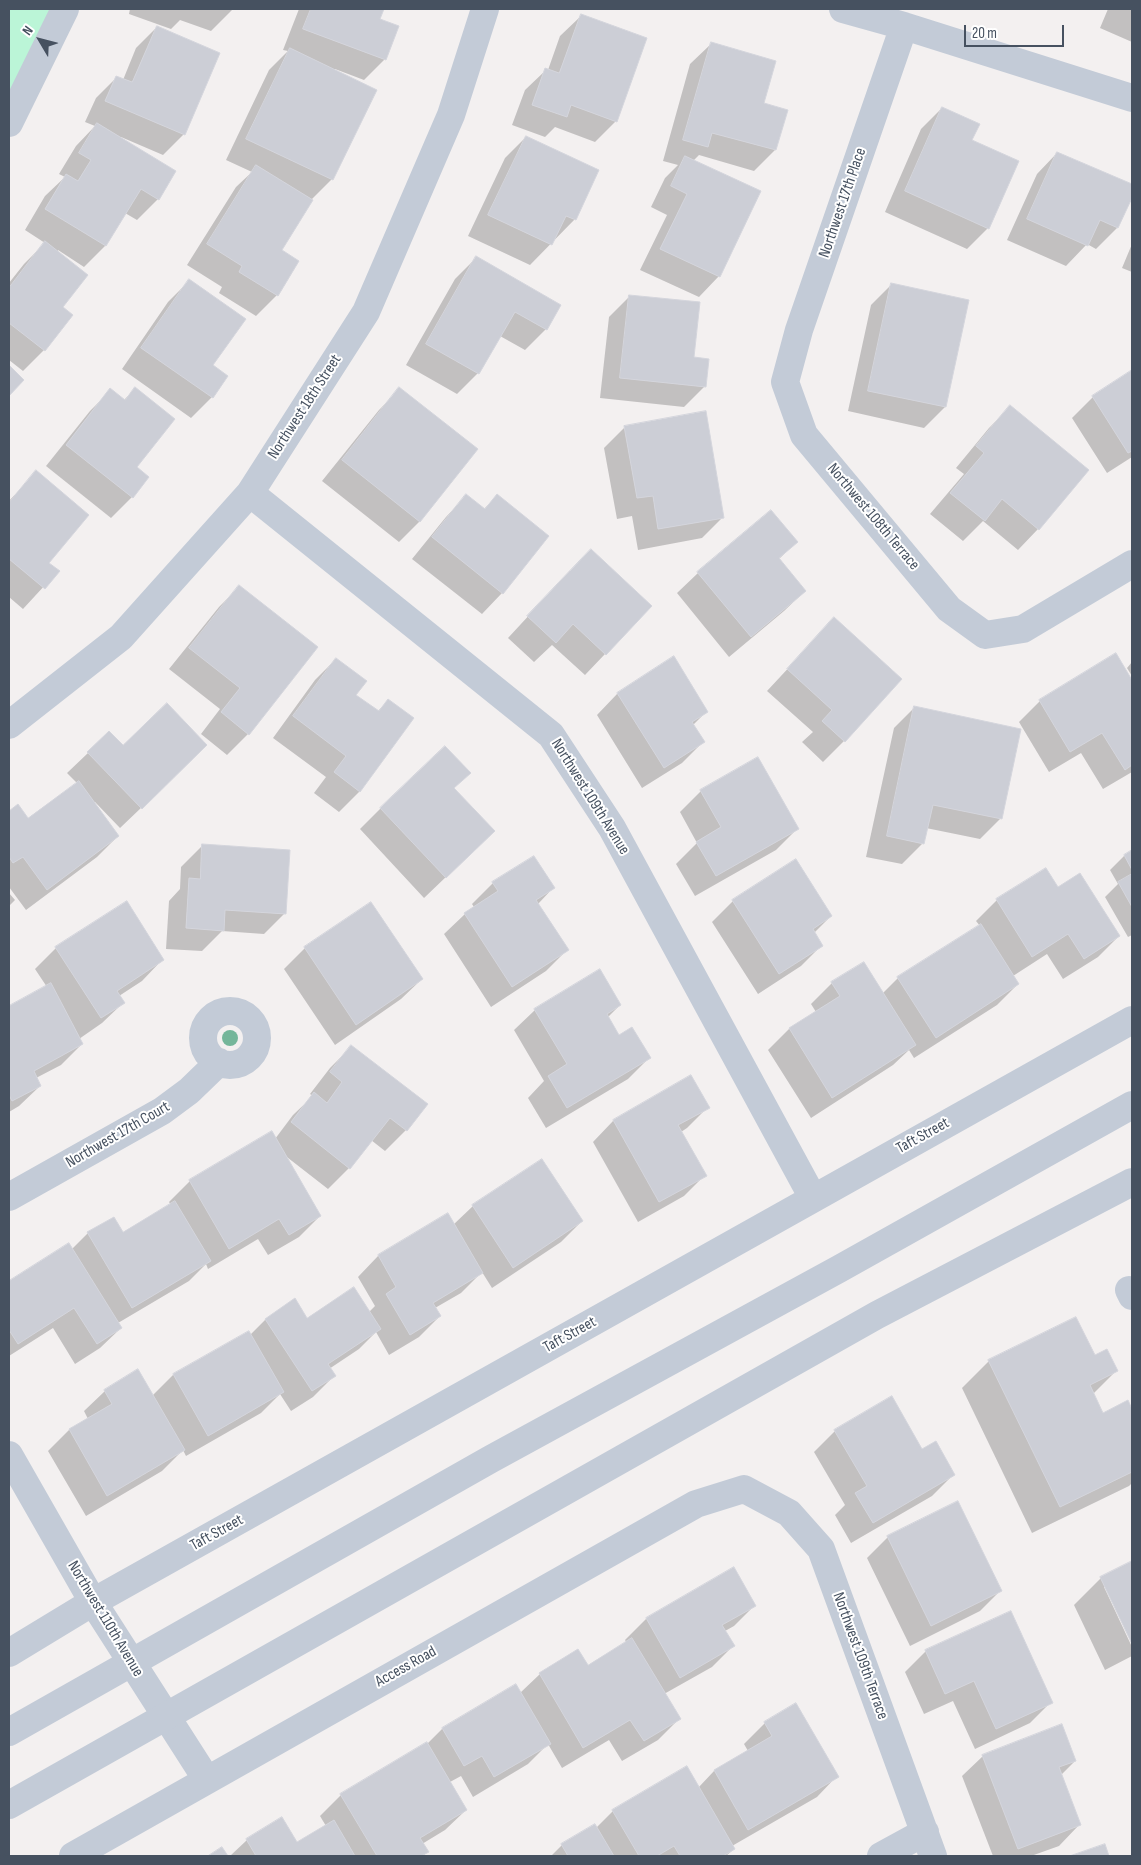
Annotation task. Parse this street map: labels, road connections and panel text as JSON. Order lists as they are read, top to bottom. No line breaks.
{"streets":{"street":["Northwest 17th Place","Northwest 18th Street","Northwest 108th Terrace","Northwest 109th Avenue","Northwest 17th Court","Taft Street","Northwest 110th Avenue","Northwest 109th Terrace","Access Road"]},"crossings":[["Northwest 17th Place","Northwest 108th Terrace"],["Northwest 18th Street","Northwest 109th Avenue"],["Northwest 109th Avenue","Taft Street"],["Taft Street","Northwest 110th Avenue"],["Northwest 110th Avenue","Access Road"],["Northwest 109th Terrace","Access Road"]],"scale_bar":"20 m","north":"top left"}
